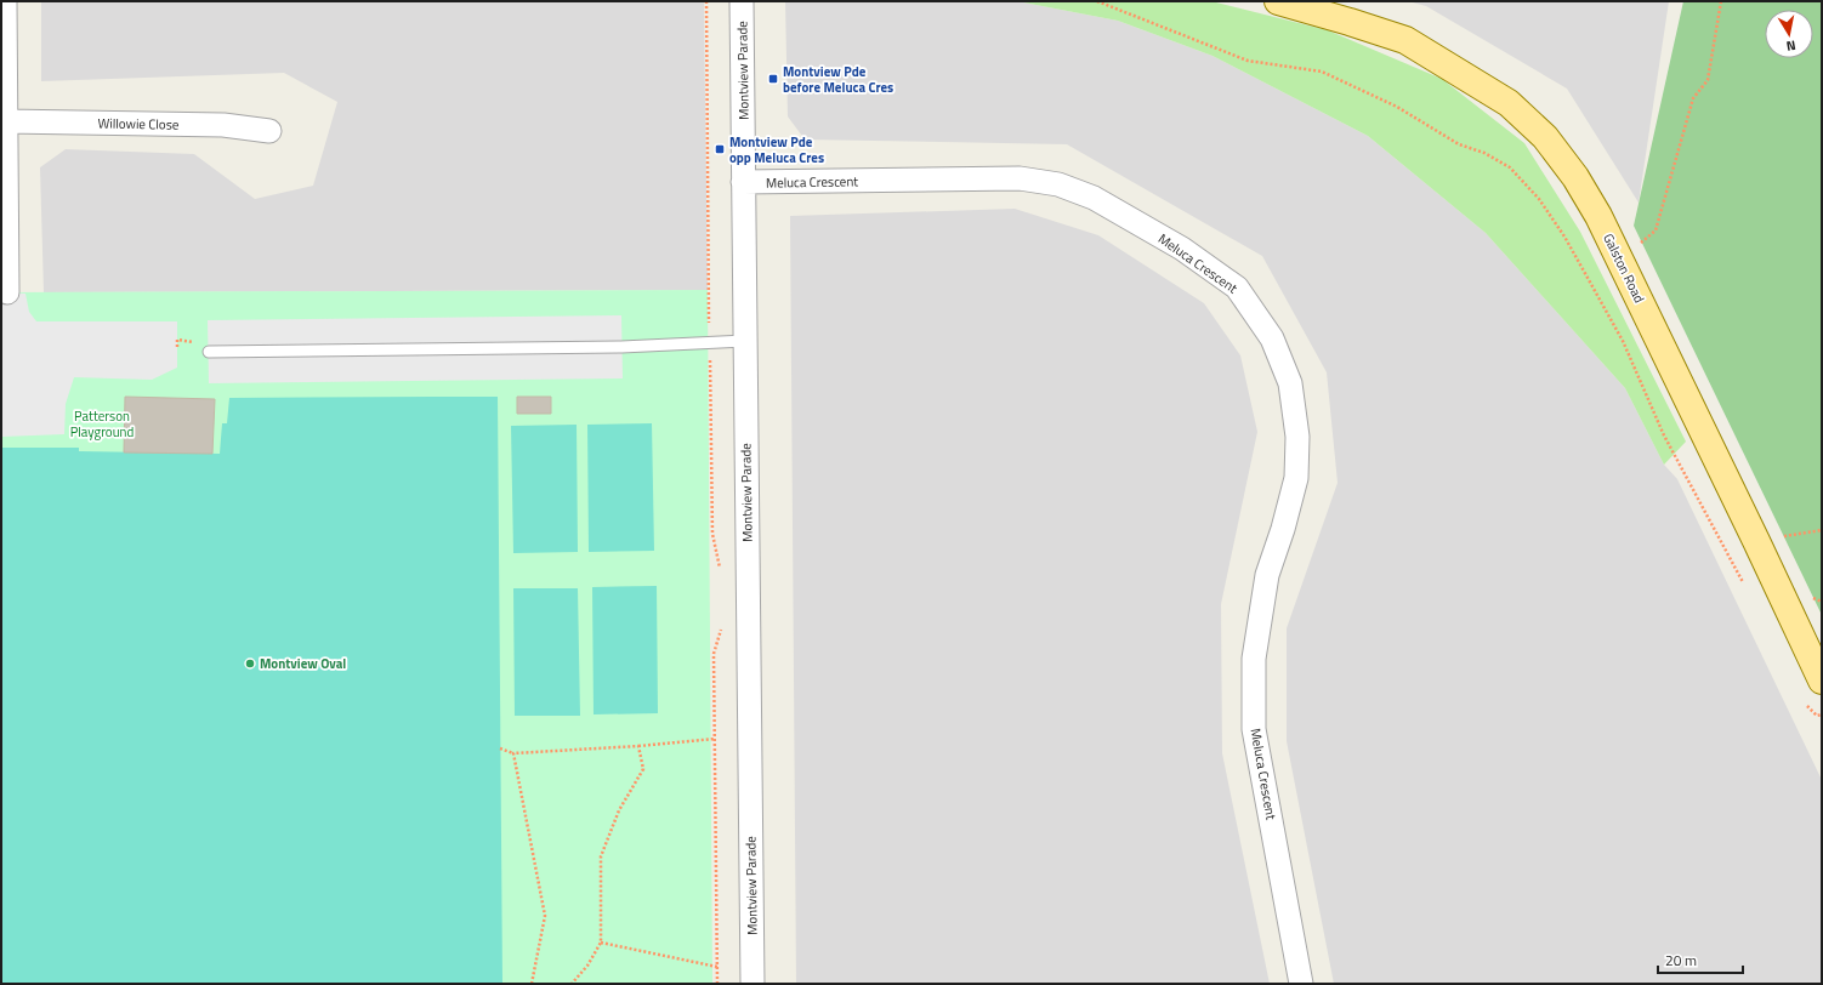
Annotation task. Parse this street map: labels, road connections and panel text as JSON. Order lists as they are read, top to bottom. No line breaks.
{"streets":{"main road":["Galston Road"],"street":["Montview Parade","Willowie Close","Meluca Crescent"]},"crossings":[["Montview Parade","Meluca Crescent"]],"parks":["Patterson Playground"],"places":{"transit":["Montview Pde before Meluca Cres","Montview Pde opp Meluca Cres"],"other":["Montview Oval"]},"scale_bar":"20 m","north":"bottom"}
